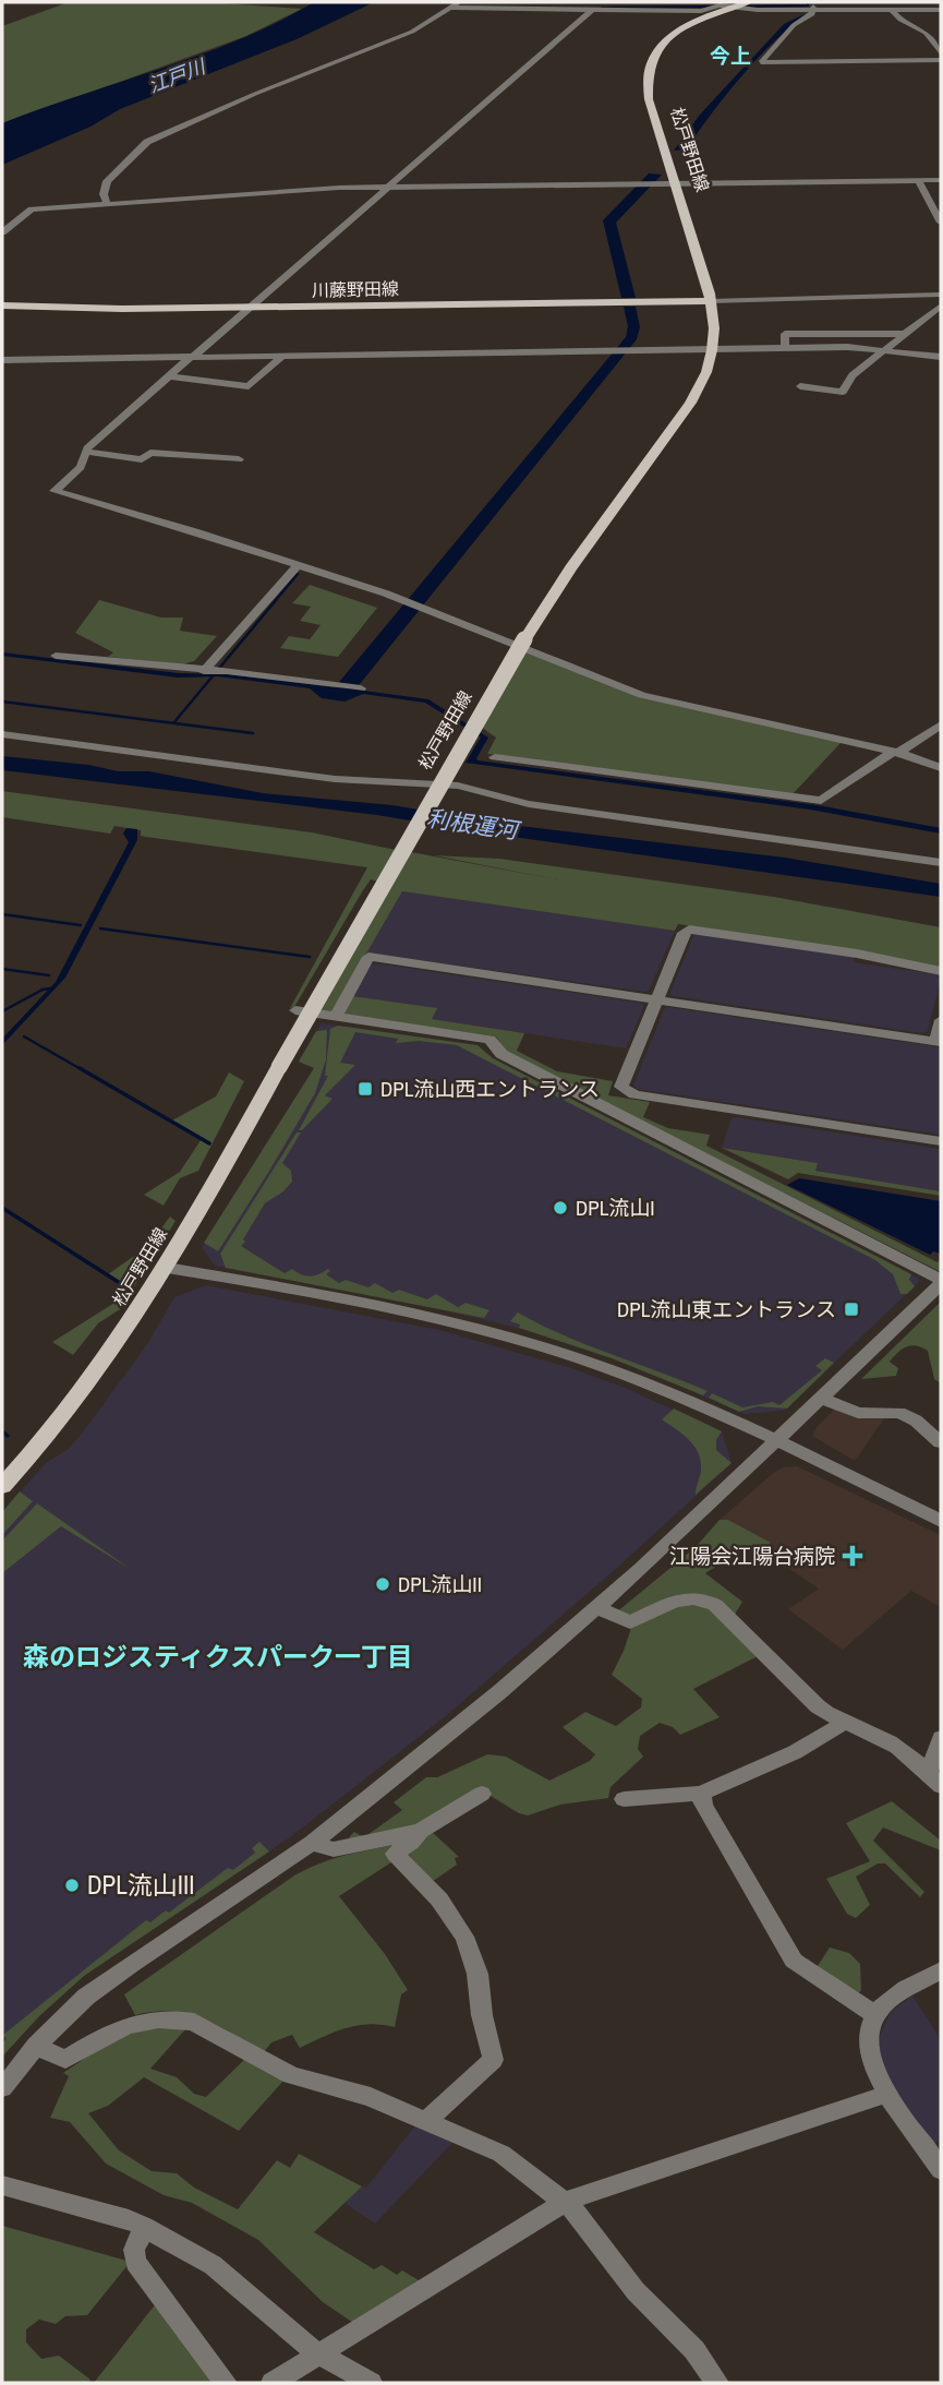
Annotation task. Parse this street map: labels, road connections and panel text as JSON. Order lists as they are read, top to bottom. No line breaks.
{"streets":{"main road":["松戸野田線","川藤野田線"]},"crossings":[["松戸野田線","川藤野田線"]],"districts":["今上","森のロジスティクスパーク一丁目"],"water":["江戸川","利根運河"],"places":{"transit":["DPL流山西エントランス","DPL流山東エントランス"],"other":["DPL流山I","DPL流山II","DPL流山III"],"health":["江陽会江陽台病院"]}}
